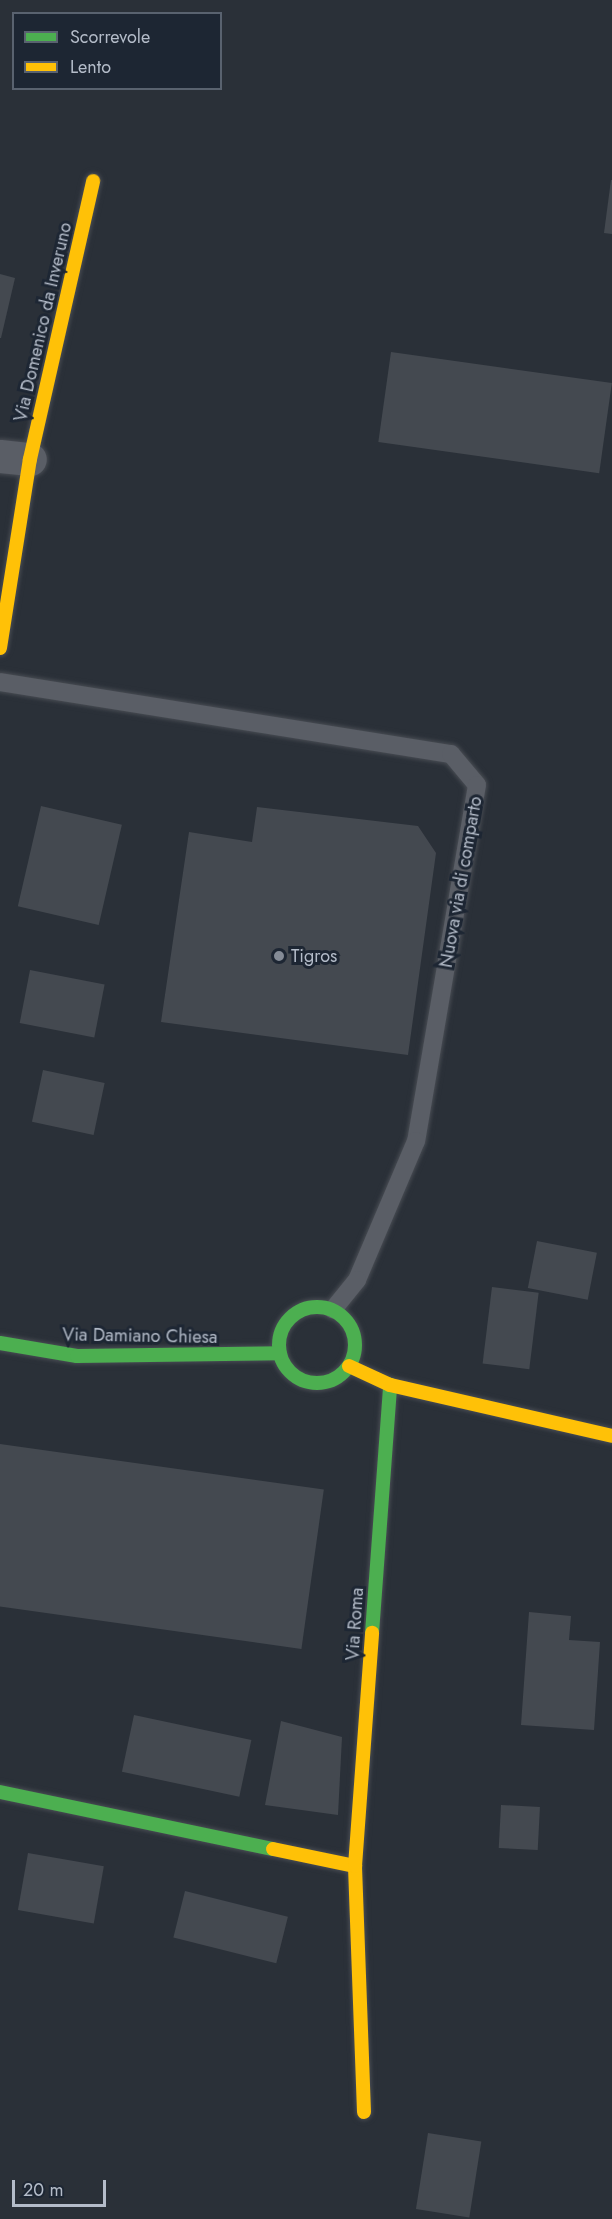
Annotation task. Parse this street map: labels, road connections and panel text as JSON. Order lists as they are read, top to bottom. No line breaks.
{"streets":{"street":["Via Domenico da Inveruno","Via Damiano Chiesa","Via Roma"],"lane":["Nuova via di comparto"]},"crossings":[["Nuova via di comparto","Via Damiano Chiesa"]],"places":["Tigros"],"legend":["Scorrevole","Lento"],"scale_bar":"20 m"}
